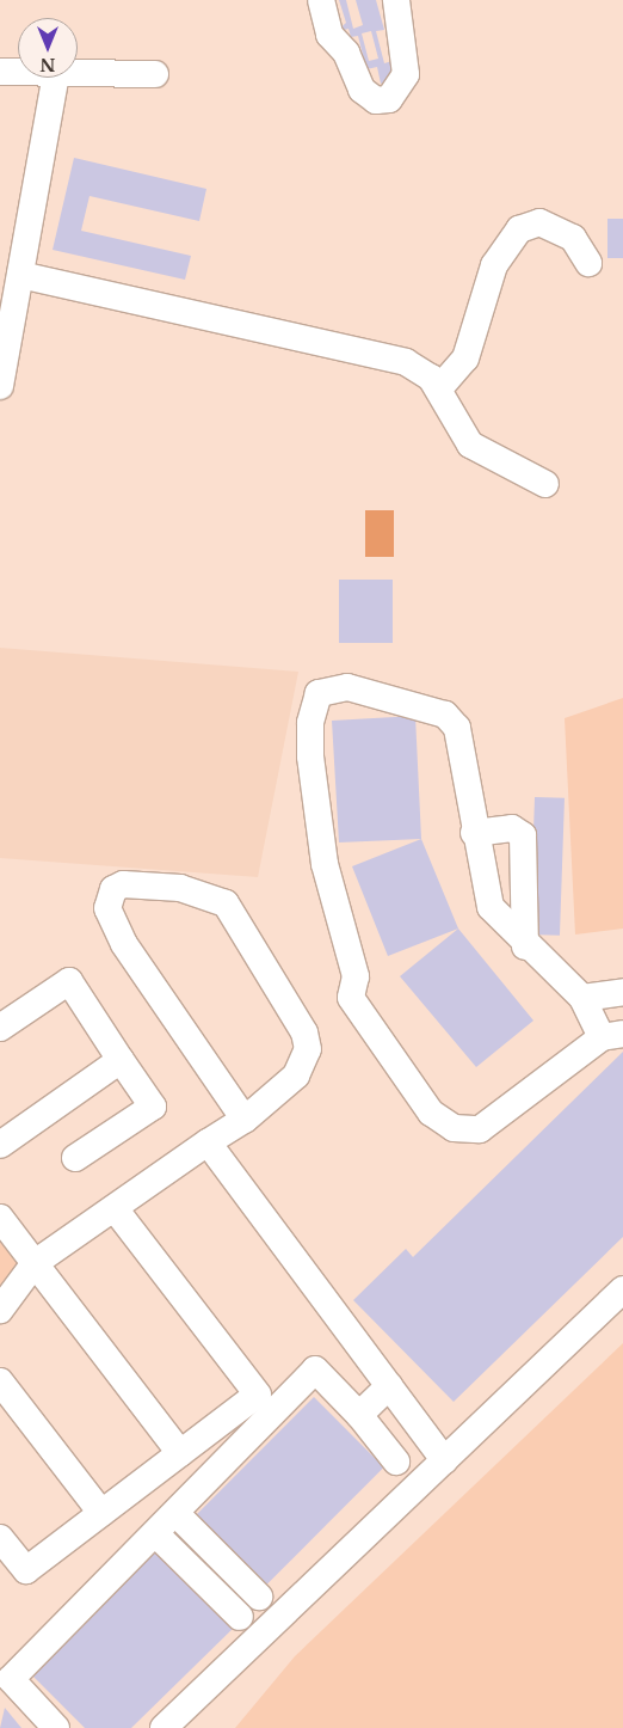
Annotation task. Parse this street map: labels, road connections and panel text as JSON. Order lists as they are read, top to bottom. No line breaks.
{"north":"bottom"}
